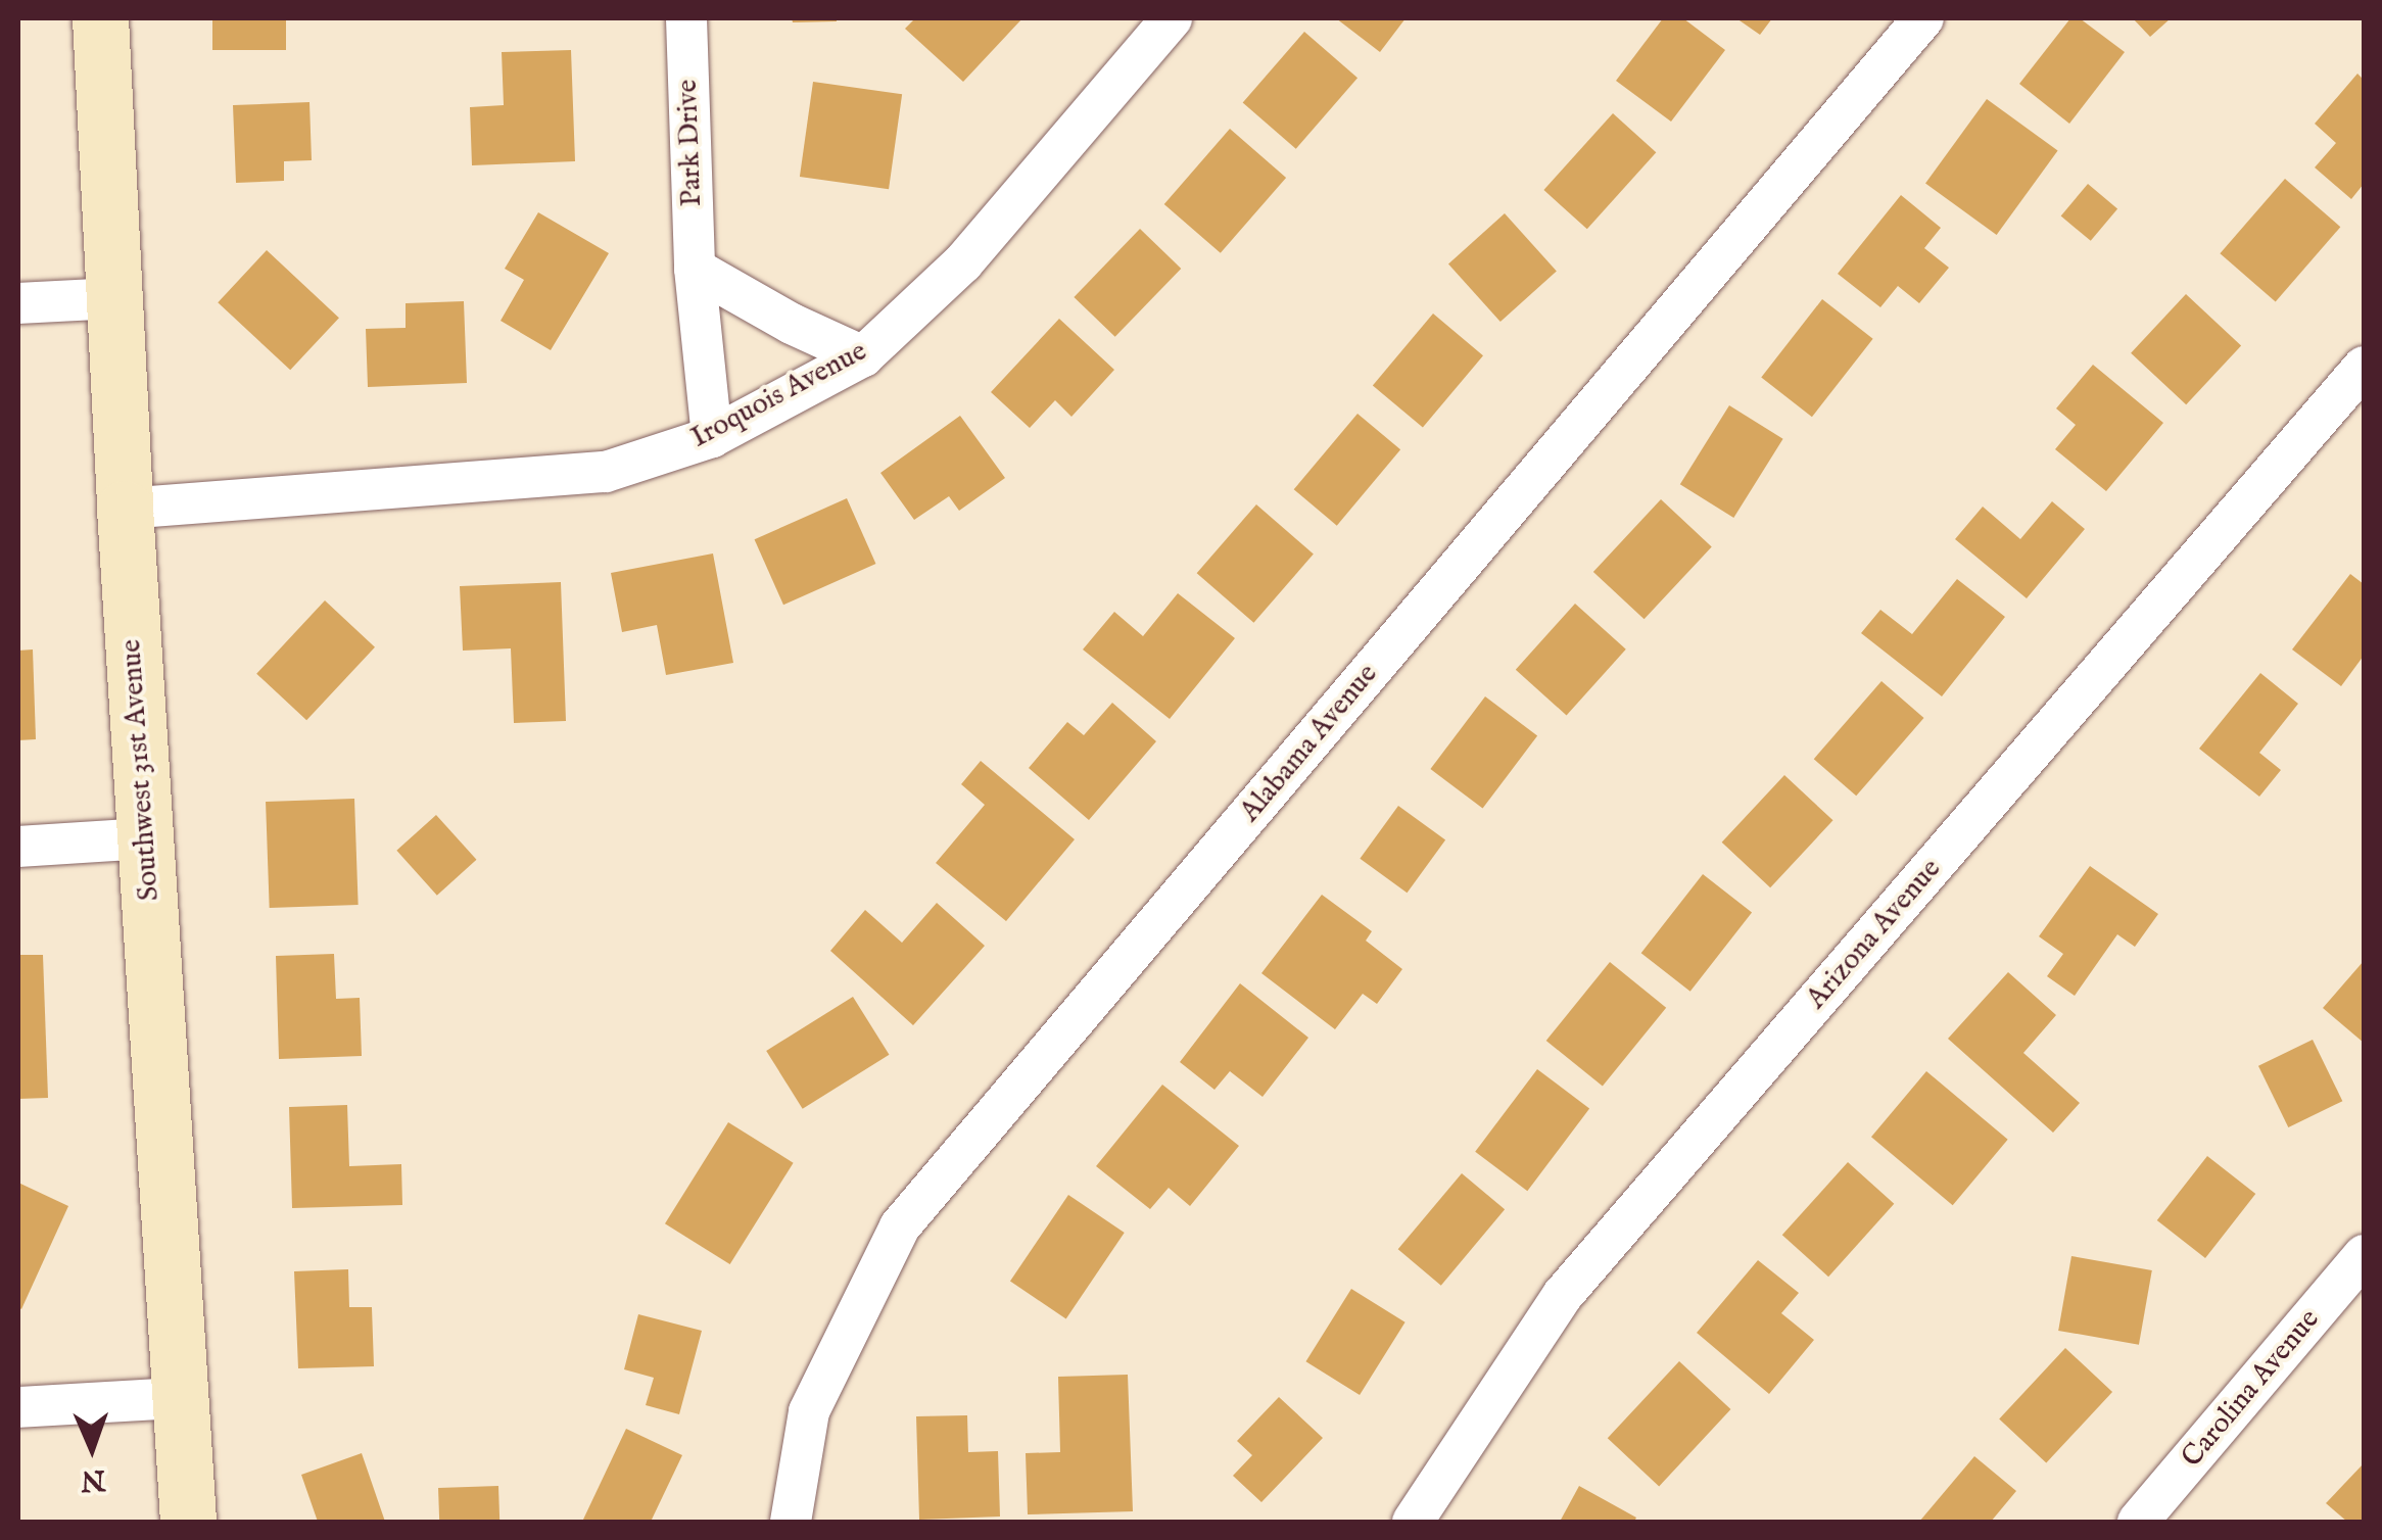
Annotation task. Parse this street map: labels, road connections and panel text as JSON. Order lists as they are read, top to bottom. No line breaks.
{"streets":{"main road":["Southwest 31st Avenue"],"street":["Park Drive","Iroquois Avenue","Alabama Avenue","Arizona Avenue","Carolina Avenue"]},"crossings":[["Park Drive","Iroquois Avenue"],["Iroquois Avenue","Southwest 31st Avenue"]],"north":"bottom"}
